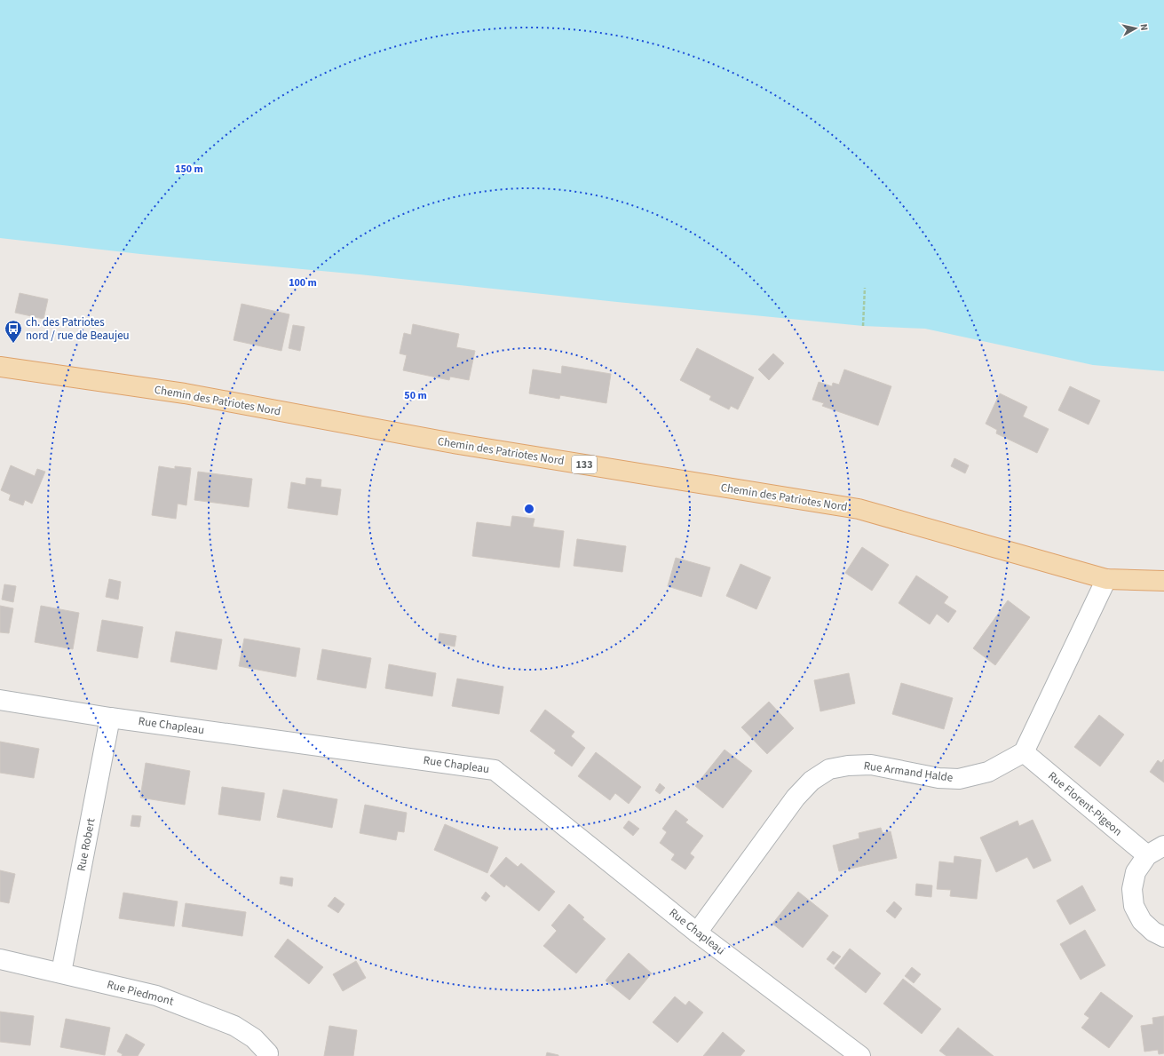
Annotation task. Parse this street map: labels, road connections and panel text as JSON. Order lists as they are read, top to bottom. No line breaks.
{"streets":{"main road":["Chemin des Patriotes Nord","133"],"street":["Rue Chapleau","Rue Armand Halde","Rue Florent-Pigeon","Rue Robert","Rue Piedmont"]},"crossings":[["Rue Chapleau","Rue Armand Halde"],["Rue Chapleau","Rue Robert"],["Rue Armand Halde","Rue Florent-Pigeon"],["Rue Robert","Rue Piedmont"]],"places":{"bus stop":["ch. des Patriotes nord / rue de Beaujeu"]},"north":"right","rings":["150 m","100 m","50 m"]}
